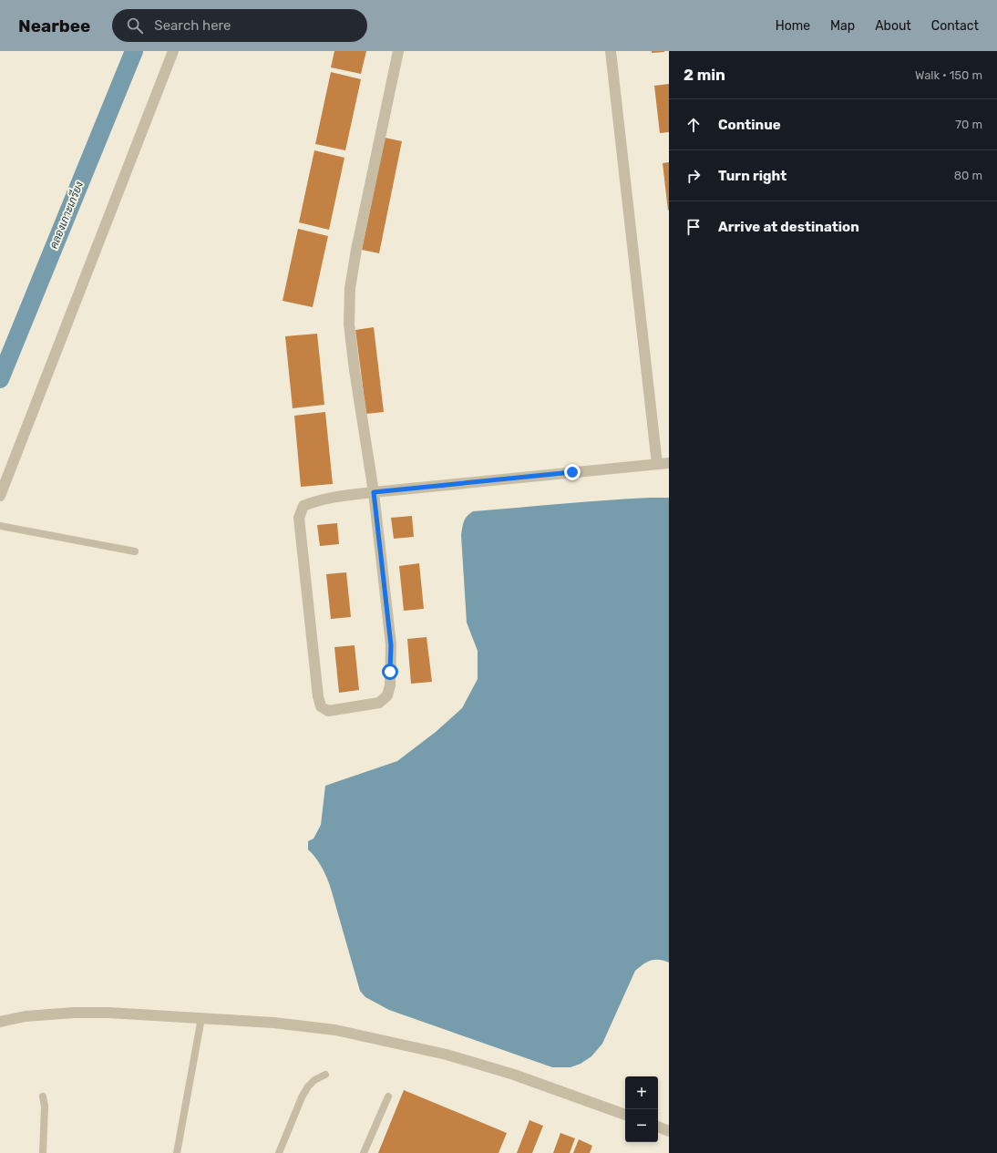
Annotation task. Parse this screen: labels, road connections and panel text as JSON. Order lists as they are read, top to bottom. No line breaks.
{"water":["คลองเกาะเกรียง"],"page":{"header":"Nearbee","search":"Search here","nav":["Home","Map","About","Contact"],"heading":["2 min","Walk · 150 m"],"list":[["Continue","70 m"],["Turn right","80 m"],"Arrive at destination"],"map_buttons":["+","−"]}}
